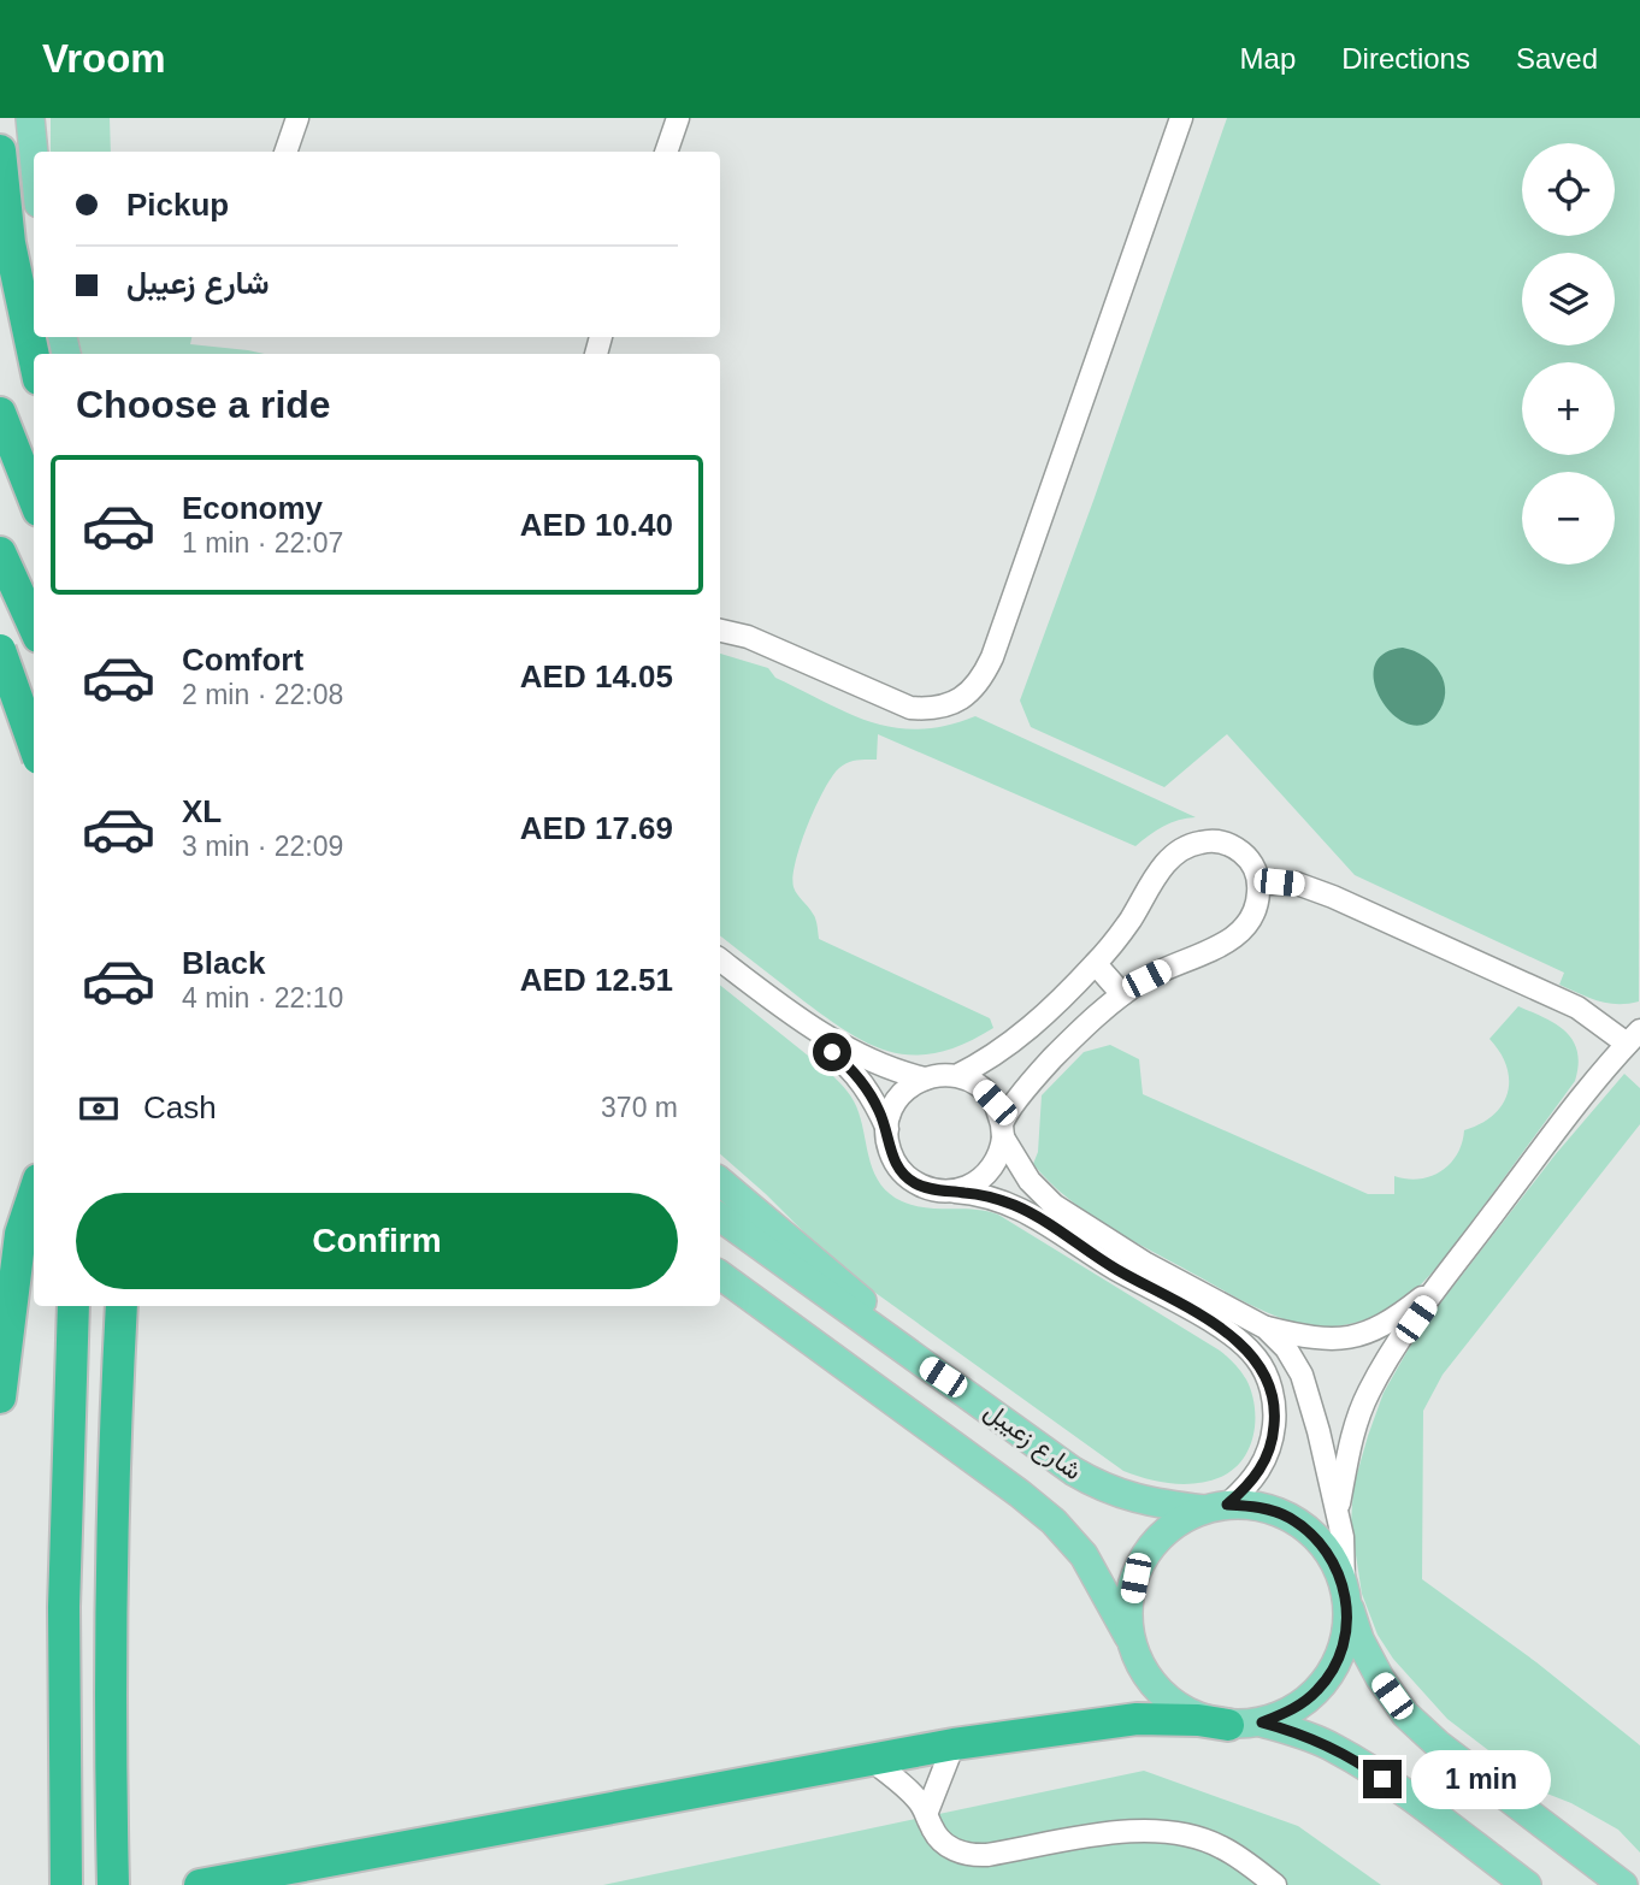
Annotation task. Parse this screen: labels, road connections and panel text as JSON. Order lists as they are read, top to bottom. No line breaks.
{"streets":{"main road":["شارع زعيبل"]},"page":{"header":"Vroom","nav":["Map","Directions","Saved"],"map_buttons":["+","−"],"banner":["Pickup","شارع زعيبل"],"heading":"Choose a ride","list":[{"name":"Economy","note":"1 min · 22:07","value":"AED 10.40"},{"name":"Comfort","note":"2 min · 22:08","value":"AED 14.05"},{"name":"XL","note":"3 min · 22:09","value":"AED 17.69"},{"name":"Black","note":"4 min · 22:10","value":"AED 12.51"}],"pay":["Cash","370 m"],"buttons":"Confirm","bubble":"1 min"}}
